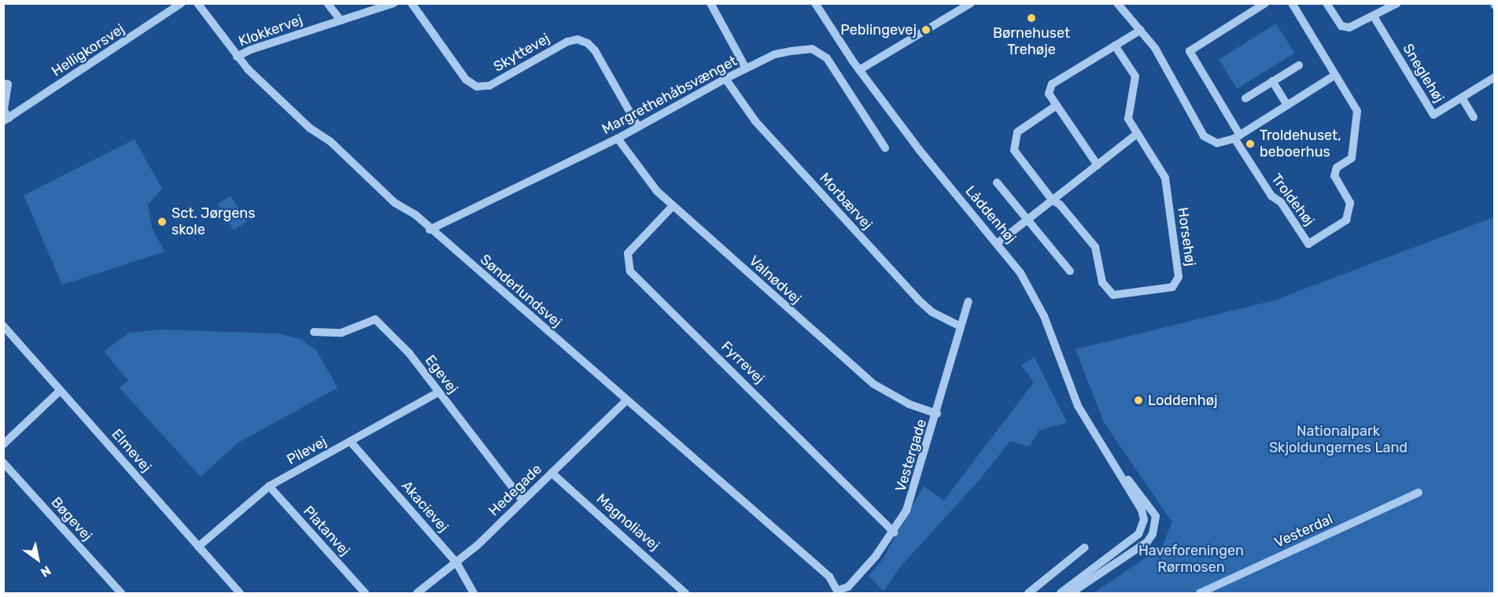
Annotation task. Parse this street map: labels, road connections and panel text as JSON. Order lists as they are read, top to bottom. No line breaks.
{"streets":{"street":["Klokkervej","Helligkorsvej","Skyttevej","Sneglehøj","Margrethehåbsvænget","Troldehøj","Morbærvej","Låddenhøj","Horsehøj","Valnødvej","Sønderlundsvej","Fyrrevej","Egevej","Elmevej","Pilevej","Vestergade","Hedegade","Akacievej","Bøgevej","Magnoliavej","Platanvej","Vesterdal"]},"crossings":[["Klokkervej","Sønderlundsvej"],["Skyttevej","Margrethehåbsvænget"],["Margrethehåbsvænget","Morbærvej"],["Margrethehåbsvænget","Valnødvej"],["Margrethehåbsvænget","Sønderlundsvej"],["Morbærvej","Vestergade"],["Valnødvej","Fyrrevej"],["Valnødvej","Vestergade"],["Sønderlundsvej","Vestergade"],["Sønderlundsvej","Hedegade"],["Fyrrevej","Vestergade"],["Egevej","Pilevej"],["Egevej","Hedegade"],["Elmevej","Pilevej"],["Pilevej","Akacievej"],["Pilevej","Platanvej"],["Hedegade","Akacievej"],["Hedegade","Magnoliavej"]],"parks":["Nationalpark Skjoldungernes Land","Haveforeningen Rørmosen"],"places":["Børnehuset Trehøje","Peblingevej","Troldehuset, beboerhus","Sct. Jørgens skole","Loddenhøj"],"north":"bottom right"}
